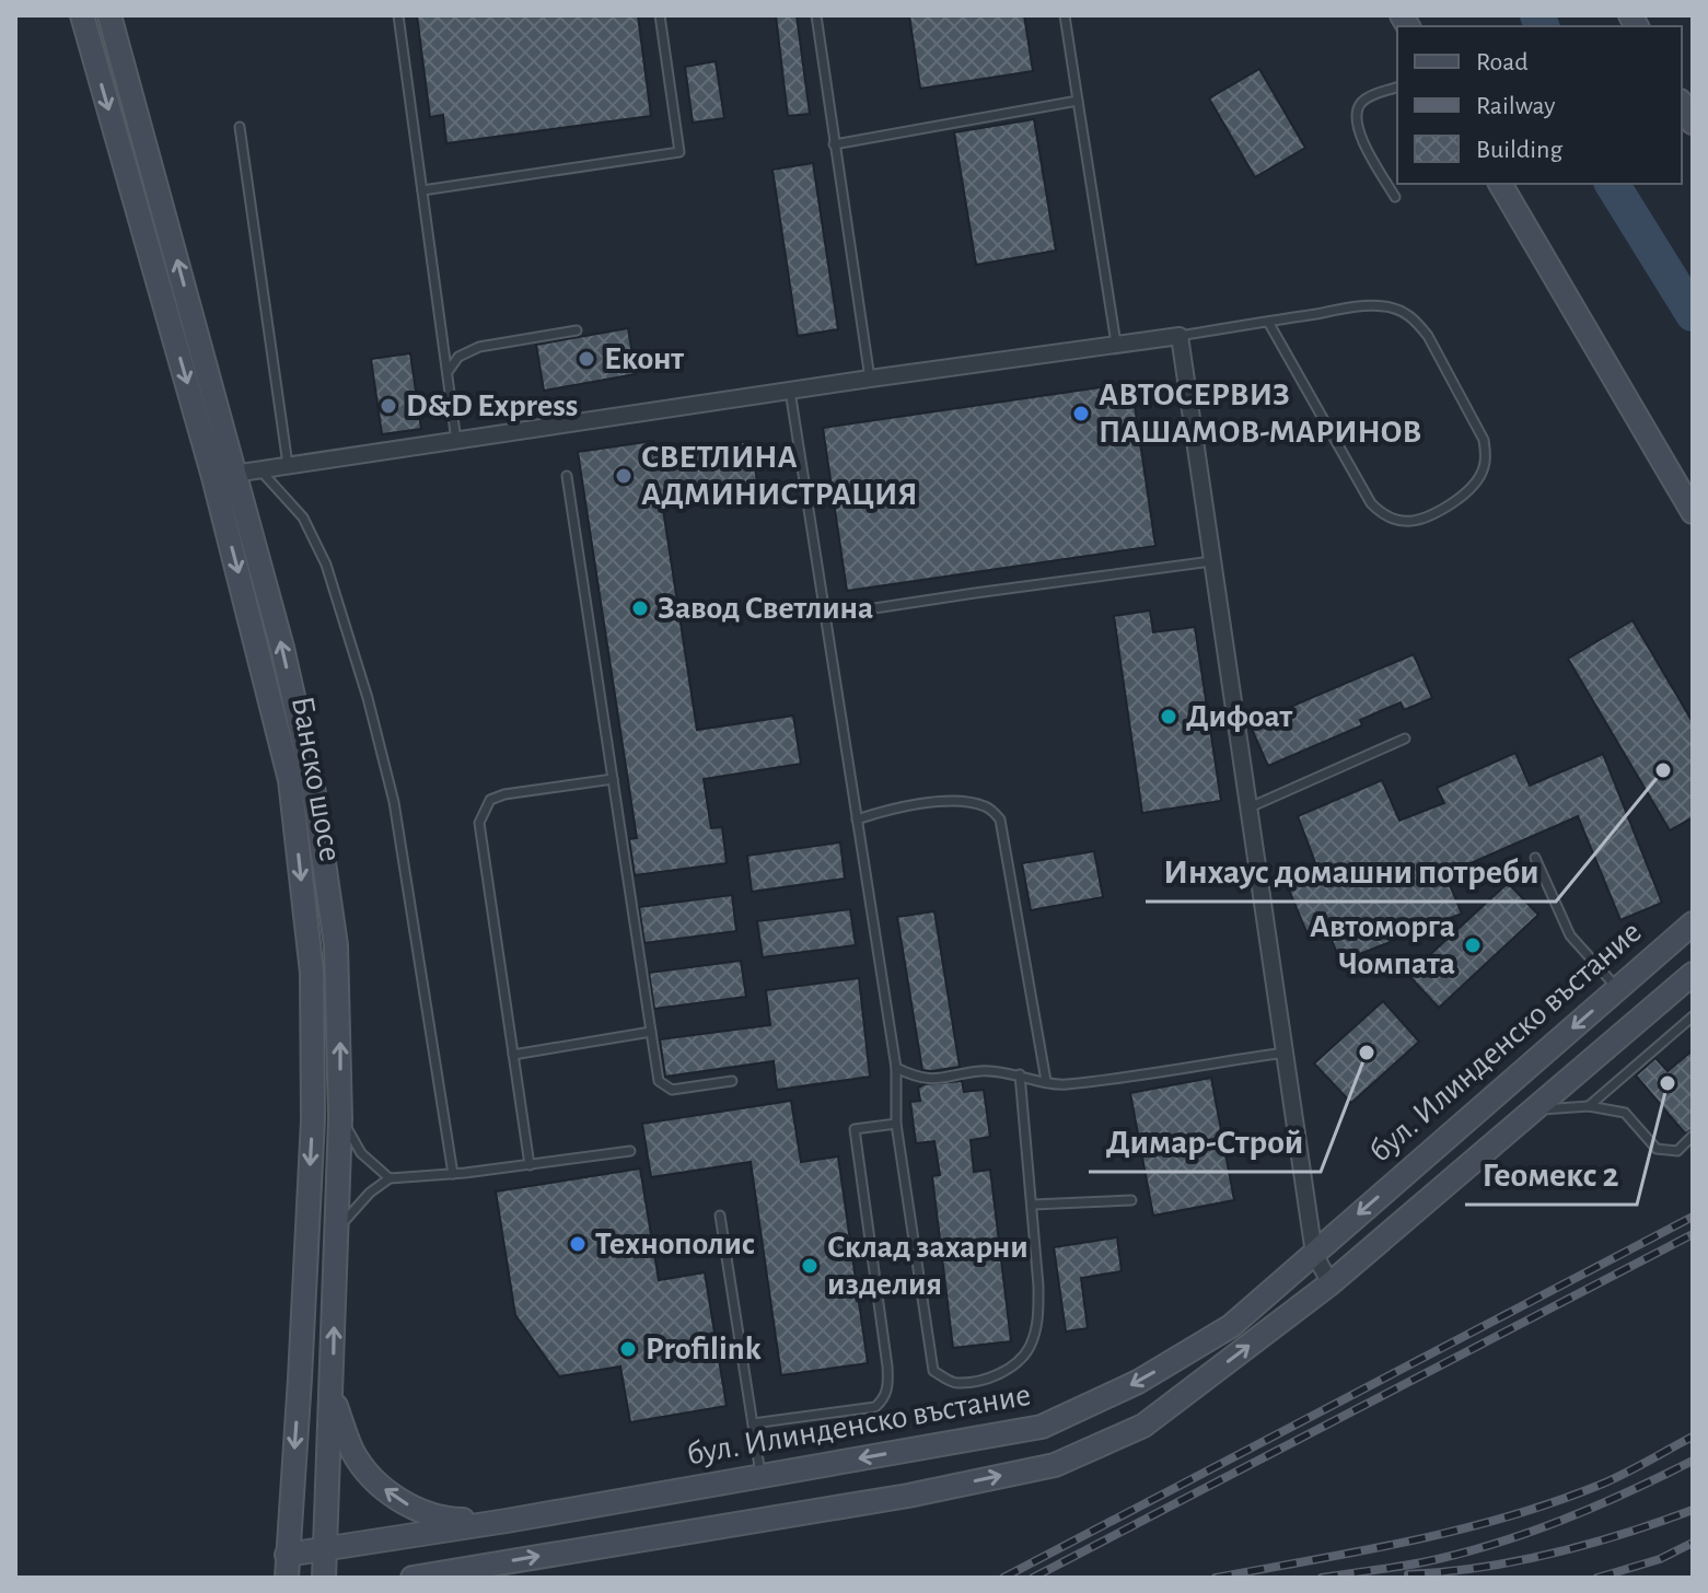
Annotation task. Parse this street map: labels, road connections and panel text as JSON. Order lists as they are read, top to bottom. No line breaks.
{"streets":{"main road":["Банско шосе","бул. Илинденско въстание"]},"crossings":[["Банско шосе","бул. Илинденско въстание"]],"places":["Еконт","D&D Express","АВТОСЕРВИЗ ПАШАМОВ-МАРИНОВ","СВЕТЛИНА АДМИНИСТРАЦИЯ","Завод Светлина","Дифоат","Инхаус домашни потреби","Автоморга Чомпата","Димар-Строй","Геомекс 2","Технополис","Склад захарни изделия","Profilink"],"legend":["Road","Railway","Building"]}
